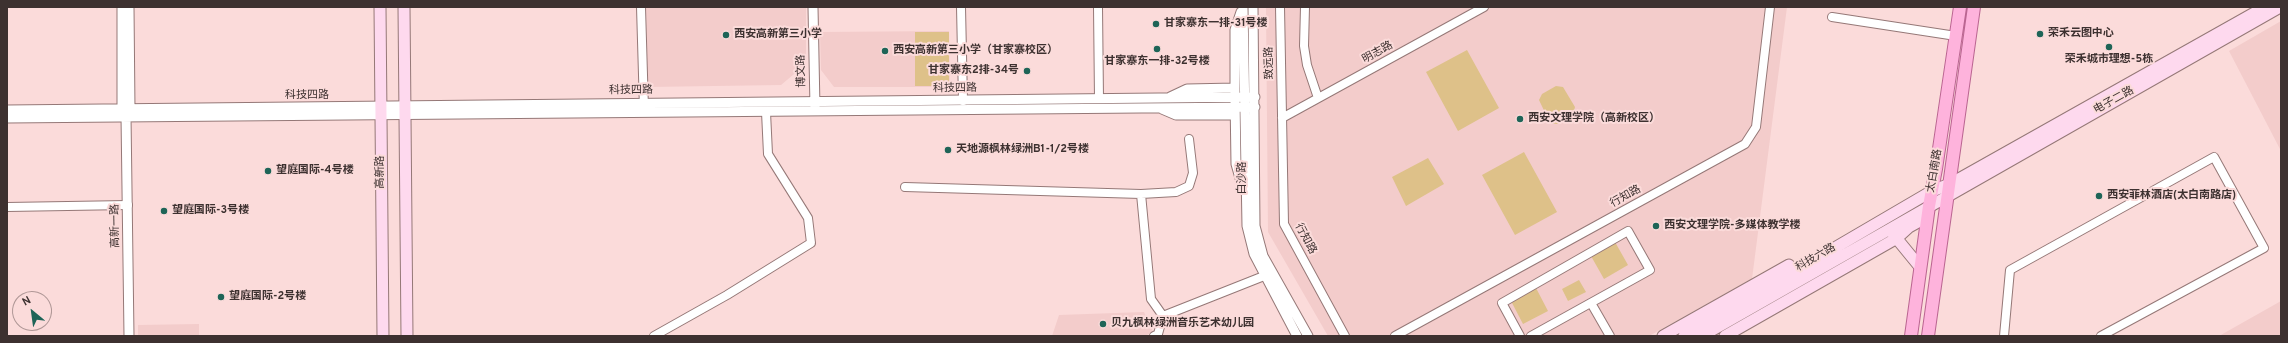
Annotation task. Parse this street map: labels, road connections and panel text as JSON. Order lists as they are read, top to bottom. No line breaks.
{"streets":{"main road":["电子二路","太白南路","高新路","科技六路"],"street":["明志路","致远路","博文路","科技四路","白沙路","行知路","高新一路"]},"crossings":[["明志路","致远路"],["明志路","行知路"],["致远路","行知路"],["博文路","科技四路"],["科技四路","高新路"],["科技四路","白沙路"],["科技四路","高新一路"],["电子二路","太白南路"],["电子二路","科技六路"],["太白南路","科技六路"]],"places":["甘家寨东一排-31号楼","荣禾云图中心","西安高新第三小学","荣禾·城市理想-5栋","甘家寨东一排-32号楼","西安高新第三小学（甘家寨校区）","甘家寨东2排-34号","西安文理学院（高新校区）","天地源·枫林绿洲B1-1/2号楼","望庭国际-4号楼","西安菲林酒店(太白南路店)","望庭国际-3号楼","西安文理学院-多媒体教学楼","望庭国际-2号楼","贝九·枫林绿洲音乐艺术幼儿园"],"north":"top left"}
